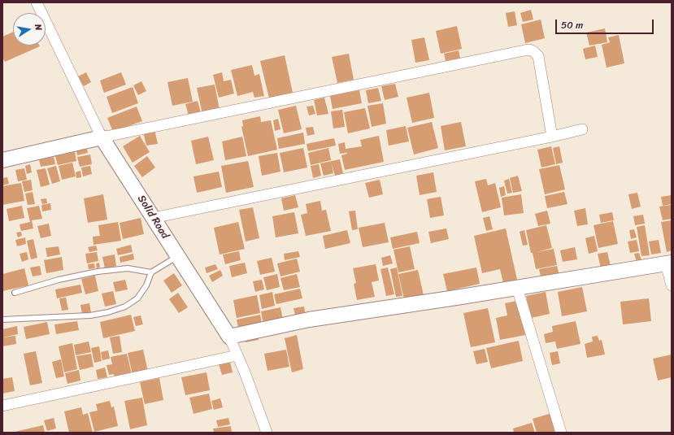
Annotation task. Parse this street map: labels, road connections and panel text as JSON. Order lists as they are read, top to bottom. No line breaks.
{"streets":{"street":["Solid Road"]},"scale_bar":"50 m","north":"right"}
